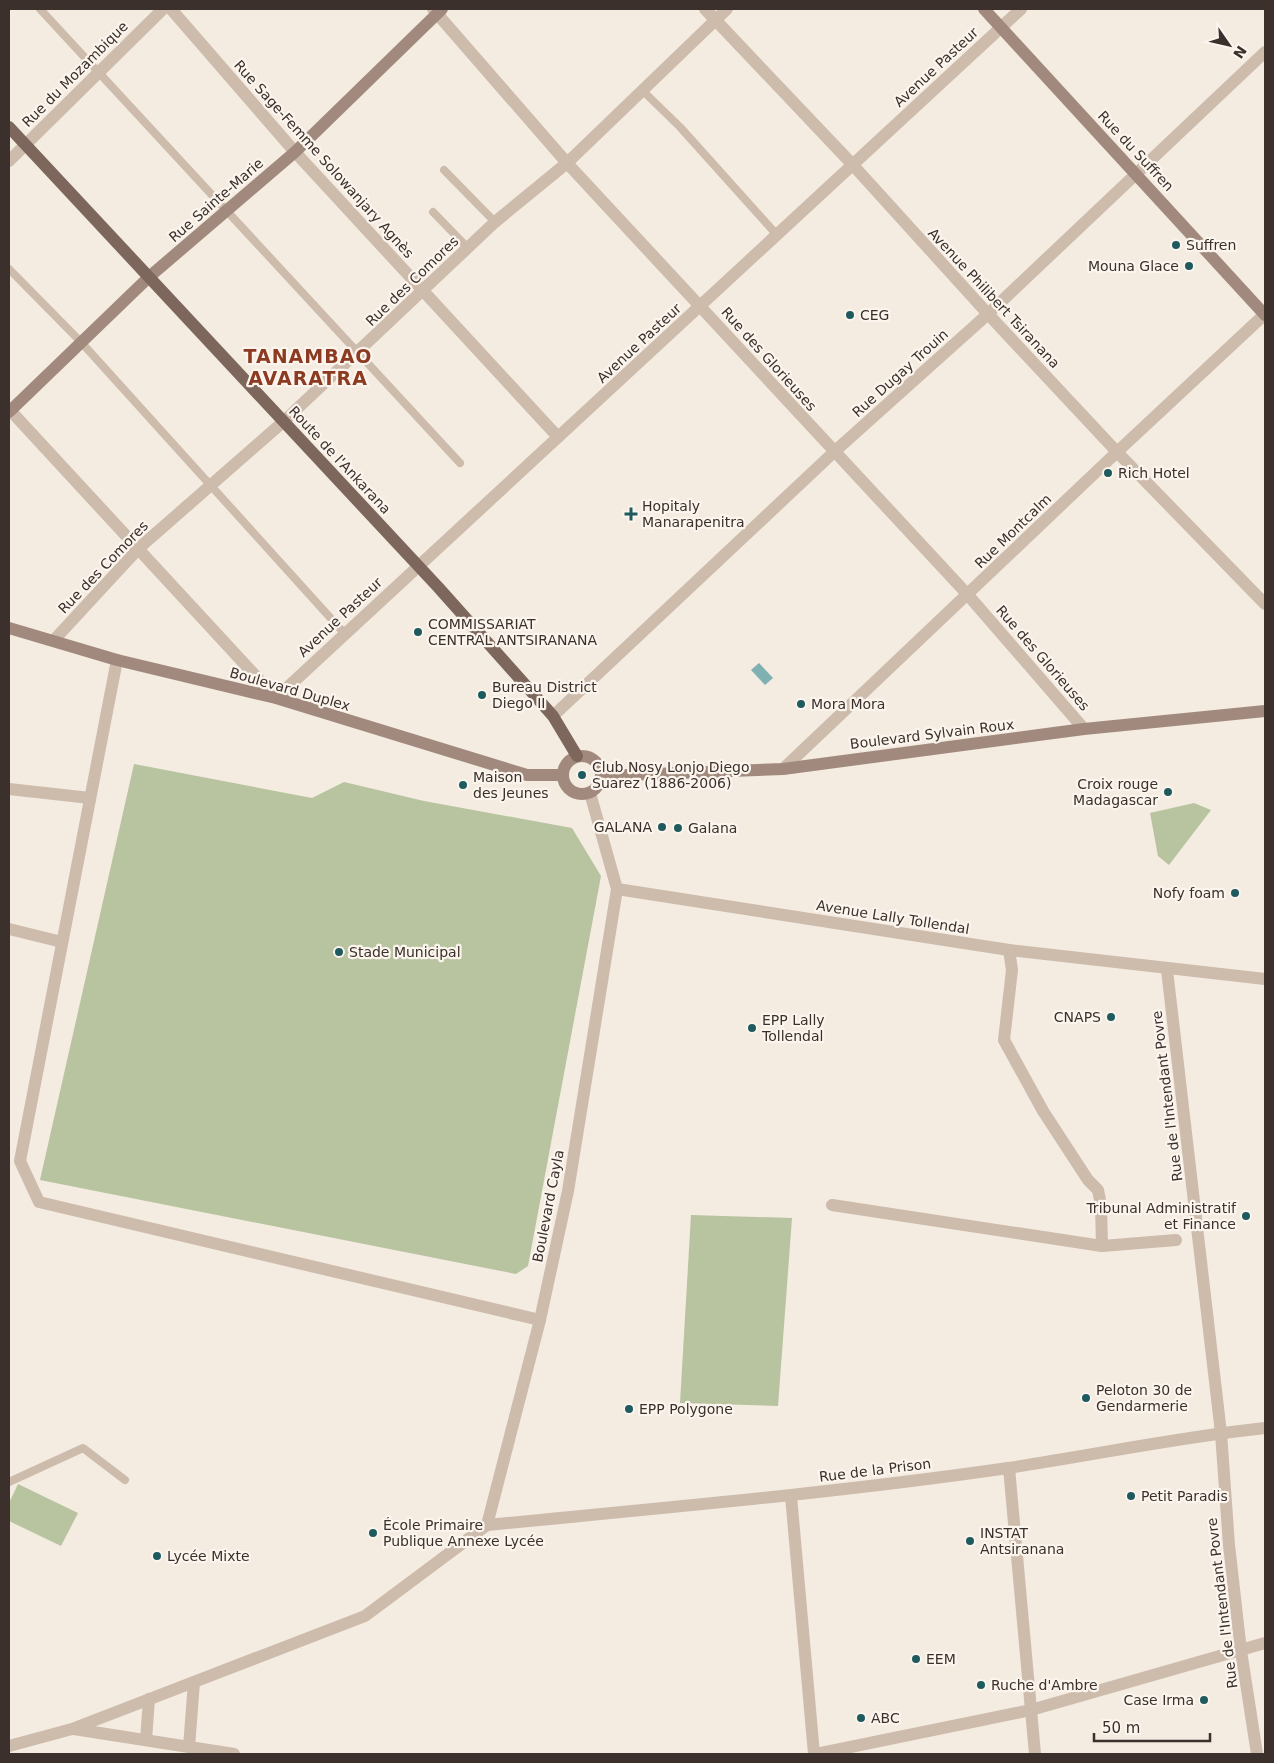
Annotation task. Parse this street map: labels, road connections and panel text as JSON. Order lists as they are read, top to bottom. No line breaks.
{"streets":{"main road":["Rue du Suffren","Rue Sainte-Marie","Route de l'Ankarana","Boulevard Duplex","Boulevard Sylvain Roux"],"street":["Avenue Pasteur","Rue du Mozambique","Rue Sage-Femme Solowanjary Agnès","Rue des Comores","Avenue Philibert Tsiranana","Rue des Glorieuses","Rue Dugay Trouin","Rue Montcalm","Avenue Lally Tollendal","Rue de l'Intendant Povre","Boulevard Cayla","Rue de la Prison"]},"crossings":[["Avenue Pasteur","Rue du Suffren"],["Avenue Pasteur","Rue Sage-Femme Solowanjary Agnès"],["Avenue Pasteur","Avenue Philibert Tsiranana"],["Avenue Pasteur","Rue des Glorieuses"],["Avenue Pasteur","Route de l'Ankarana"],["Avenue Pasteur","Boulevard Duplex"],["Rue du Mozambique","Route de l'Ankarana"],["Rue du Suffren","Rue Dugay Trouin"],["Rue du Suffren","Rue Montcalm"],["Rue Sage-Femme Solowanjary Agnès","Rue Sainte-Marie"],["Rue Sage-Femme Solowanjary Agnès","Rue des Comores"],["Rue Sainte-Marie","Rue des Glorieuses"],["Rue Sainte-Marie","Route de l'Ankarana"],["Rue des Comores","Avenue Philibert Tsiranana"],["Rue des Comores","Rue des Glorieuses"],["Rue des Comores","Route de l'Ankarana"],["Rue des Comores","Boulevard Duplex"],["Avenue Philibert Tsiranana","Rue Dugay Trouin"],["Avenue Philibert Tsiranana","Rue Montcalm"],["Rue des Glorieuses","Rue Dugay Trouin"],["Rue des Glorieuses","Rue Montcalm"],["Rue des Glorieuses","Boulevard Sylvain Roux"],["Rue Dugay Trouin","Route de l'Ankarana"],["Route de l'Ankarana","Boulevard Duplex"],["Route de l'Ankarana","Boulevard Sylvain Roux"],["Rue Montcalm","Boulevard Sylvain Roux"],["Boulevard Duplex","Boulevard Sylvain Roux"],["Avenue Lally Tollendal","Rue de l'Intendant Povre"],["Avenue Lally Tollendal","Boulevard Cayla"],["Rue de l'Intendant Povre","Rue de la Prison"],["Boulevard Cayla","Rue de la Prison"]],"districts":["TANAMBAO AVARATRA"],"places":{"other":["Suffren","Mouna Glace","CEG","Rich Hotel","COMMISSARIAT CENTRAL ANTSIRANANA","Bureau District Diego II","Mora Mora","Club Nosy Lonjo Diego Suarez (1886-2006)","Maison des Jeunes","Croix rouge Madagascar","GALANA","Galana","Nofy foam","Stade Municipal","CNAPS","EPP Lally Tollendal","Tribunal Administratif et Finance","Peloton 30 de Gendarmerie","EPP Polygone","Petit Paradis","École Primaire Publique Annexe Lycée","INSTAT Antsiranana","Lycée Mixte","EEM","Ruche d'Ambre","Case Irma","ABC"],"health":["Hopitaly Manarapenitra"]},"scale_bar":"50 m","north":"bottom right"}
